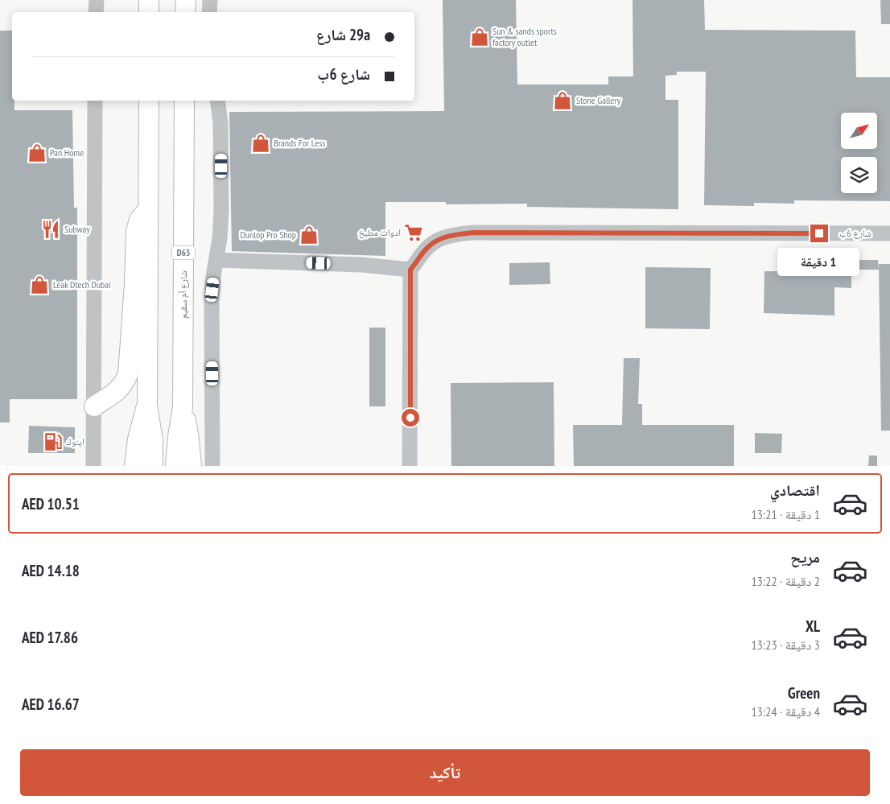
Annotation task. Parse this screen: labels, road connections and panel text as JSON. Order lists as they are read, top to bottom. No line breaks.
{"streets":{"main road":["D63","شارع أم سقيم"],"street":["شارع 6ب"]},"places":{"shop":["Sun & sands sports factory outlet","Stone Gallery","Brands For Less","Pan Home","Dunlop Pro Shop","Leak Dtech Dubai"],"restaurant":["Subway"],"supermarket":["ادوات مطبخ"],"fuel station":["اينوك"]},"north":"top right","page":{"banner":["29a شارع","شارع 6ب"],"bubble":"1 دقيقة","list":[{"name":"اقتصادي","note":"1 دقيقة · 13:21","value":"AED 10.51"},{"name":"مريح","note":"2 دقيقة · 13:22","value":"AED 14.18"},{"name":"XL","note":"3 دقيقة · 13:23","value":"AED 17.86"},{"name":"Green","note":"4 دقيقة · 13:24","value":"AED 16.67"}],"buttons":"تأكيد"}}
